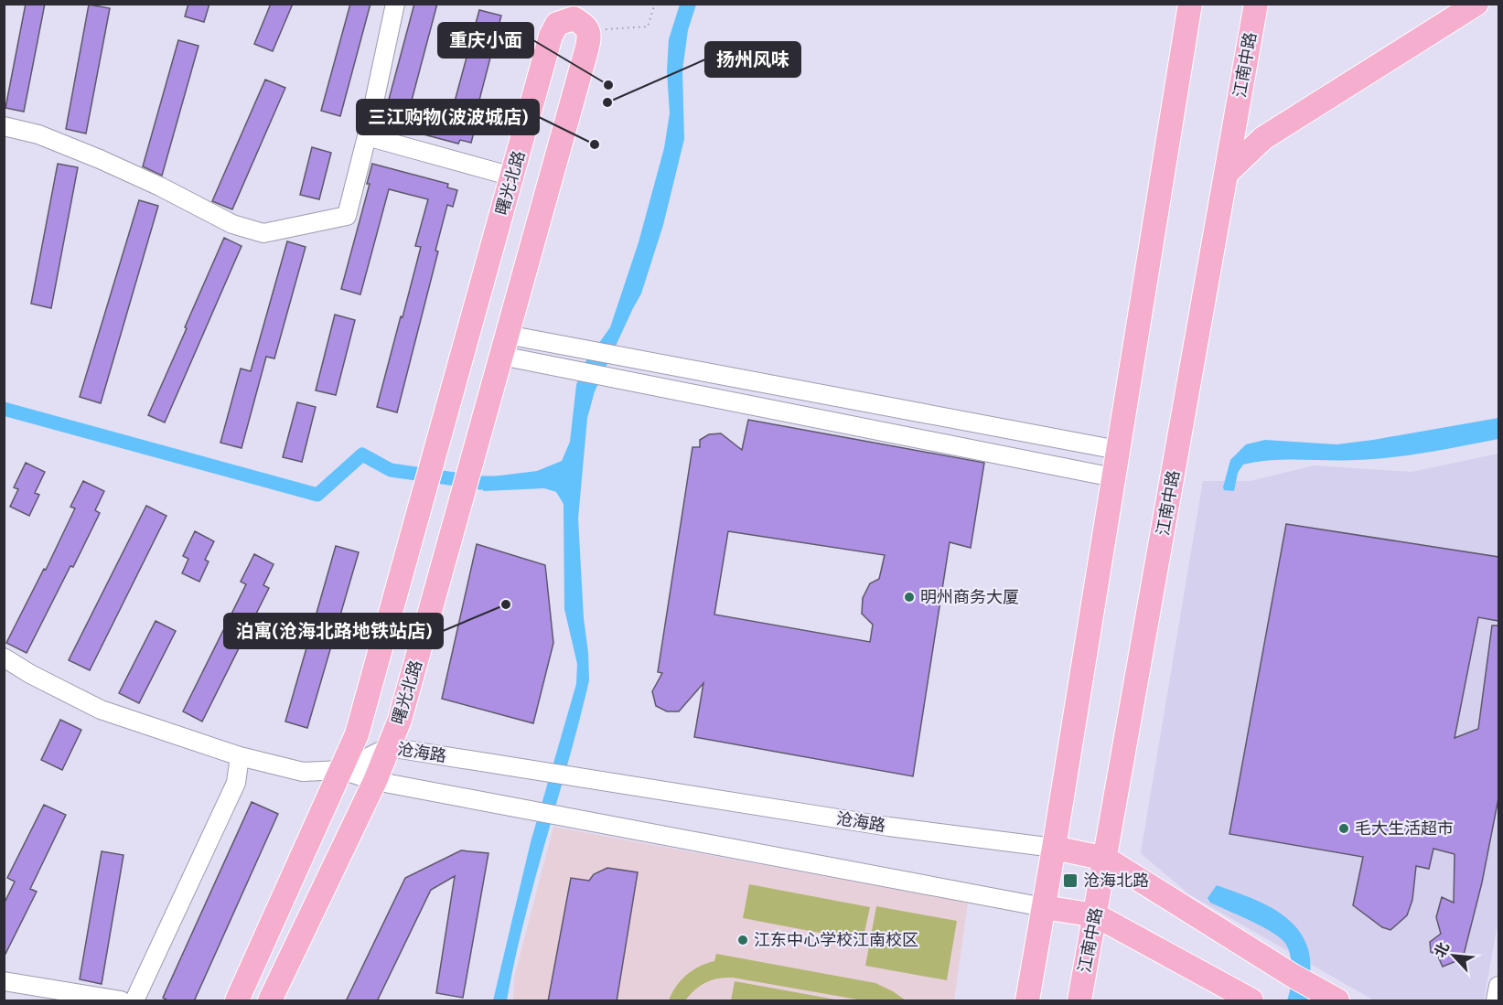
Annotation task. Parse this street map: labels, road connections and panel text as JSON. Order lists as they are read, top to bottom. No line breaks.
{"streets":{"main road":["江南中路","曙光北路","沧海路"]},"crossings":[["江南中路","沧海路"],["曙光北路","沧海路"]],"places":{"other":["重庆小面","扬州风味","三江购物(波波城店)","明州商务大厦","泊寓(沧海北路地铁站店)","毛大生活超市","江东中心学校江南校区"],"transit":["沧海北路"]},"north":"top left"}
